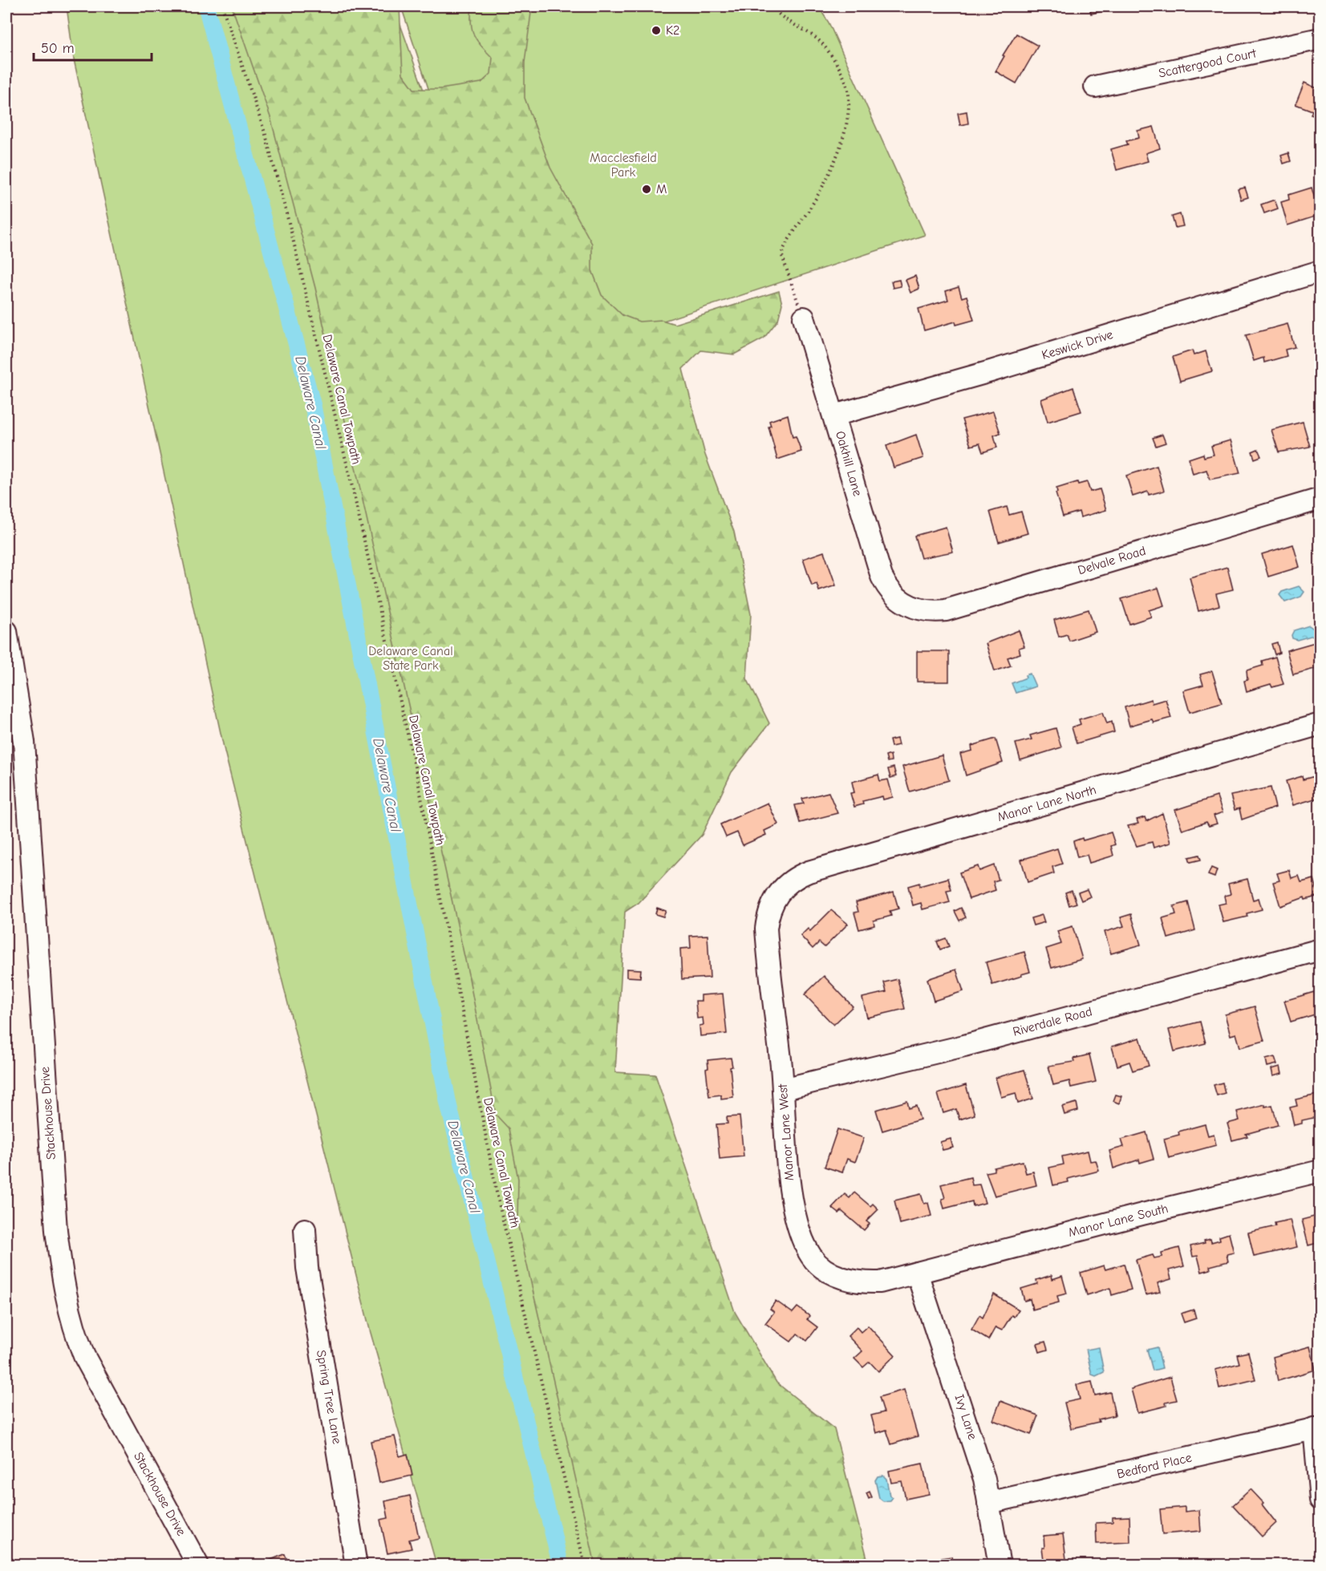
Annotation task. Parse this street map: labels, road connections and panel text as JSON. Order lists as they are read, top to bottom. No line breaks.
{"streets":{"street":["Scattergood Court","Keswick Drive","Oakhill Lane","Delvale Road","Manor Lane North","Riverdale Road","Stackhouse Drive","Manor Lane West","Manor Lane South","Spring Tree Lane","Ivy Lane","Bedford Place"],"path":["Delaware Canal Towpath"]},"crossings":[["Keswick Drive","Oakhill Lane"],["Oakhill Lane","Delvale Road"],["Manor Lane North","Manor Lane West"],["Riverdale Road","Manor Lane West"],["Manor Lane West","Manor Lane South"],["Manor Lane West","Ivy Lane"],["Manor Lane South","Ivy Lane"],["Ivy Lane","Bedford Place"]],"water":["Delaware Canal"],"parks":["Macclesfield Park","Delaware Canal State Park"],"places":["K2","M"],"scale_bar":"50 m"}
